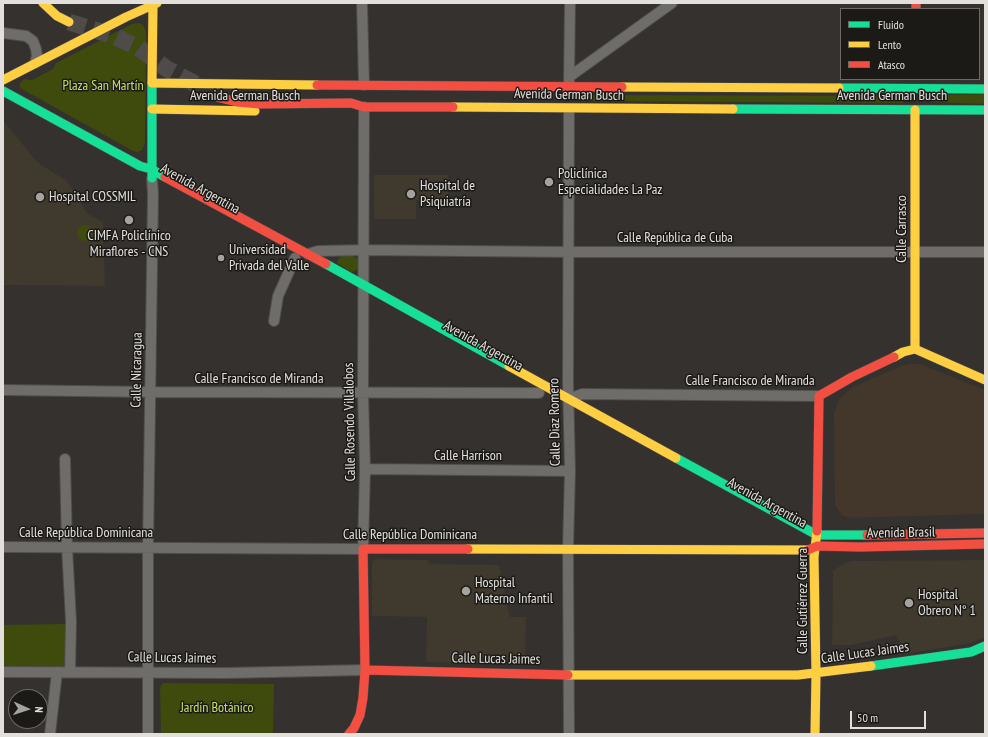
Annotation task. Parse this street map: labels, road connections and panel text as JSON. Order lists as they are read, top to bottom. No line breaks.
{"streets":{"main road":["Avenida German Busch","Avenida Argentina","Calle Carrasco","Calle Nicaragua","Calle Francisco de Miranda","Calle Rosendo Villalobos","Calle República Dominicana","Avenida Brasil","Calle Gutiérrez Guerra","Calle Lucas Jaimes"],"street":["Calle República de Cuba","Calle Diaz Romero","Calle Harrison"]},"crossings":[["Avenida German Busch","Calle Carrasco"],["Avenida German Busch","Calle Nicaragua"],["Avenida German Busch","Calle Rosendo Villalobos"],["Avenida German Busch","Calle Diaz Romero"],["Avenida Argentina","Calle República de Cuba"],["Avenida Argentina","Calle Nicaragua"],["Avenida Argentina","Calle Francisco de Miranda"],["Avenida Argentina","Calle Rosendo Villalobos"],["Avenida Argentina","Calle Diaz Romero"],["Avenida Argentina","Calle República Dominicana"],["Avenida Argentina","Avenida Brasil"],["Avenida Argentina","Calle Gutiérrez Guerra"],["Calle Carrasco","Calle República de Cuba"],["Calle Carrasco","Calle Francisco de Miranda"],["Calle República de Cuba","Calle Rosendo Villalobos"],["Calle República de Cuba","Calle Diaz Romero"],["Calle Nicaragua","Calle Francisco de Miranda"],["Calle Nicaragua","Calle República Dominicana"],["Calle Nicaragua","Calle Lucas Jaimes"],["Calle Francisco de Miranda","Calle Rosendo Villalobos"],["Calle Francisco de Miranda","Calle Diaz Romero"],["Calle Francisco de Miranda","Calle Gutiérrez Guerra"],["Calle Rosendo Villalobos","Calle Harrison"],["Calle Rosendo Villalobos","Calle República Dominicana"],["Calle Rosendo Villalobos","Calle Lucas Jaimes"],["Calle Diaz Romero","Calle Harrison"],["Calle Diaz Romero","Calle República Dominicana"],["Calle Diaz Romero","Calle Lucas Jaimes"],["Calle República Dominicana","Avenida Brasil"],["Calle República Dominicana","Calle Gutiérrez Guerra"],["Avenida Brasil","Calle Gutiérrez Guerra"],["Calle Gutiérrez Guerra","Calle Lucas Jaimes"]],"parks":["Plaza San Martín","Jardín Botánico"],"places":["Policlínica Especialidades La Paz","Hospital de Psiquiatría","Hospital COSSMIL","CIMFA Policlínico Miraflores - CNS","Universidad Privada del Valle","Hospital Materno Infantil","Hospital Obrero N° 1"],"legend":["Fluido","Lento","Atasco"],"scale_bar":"50 m","north":"right"}
